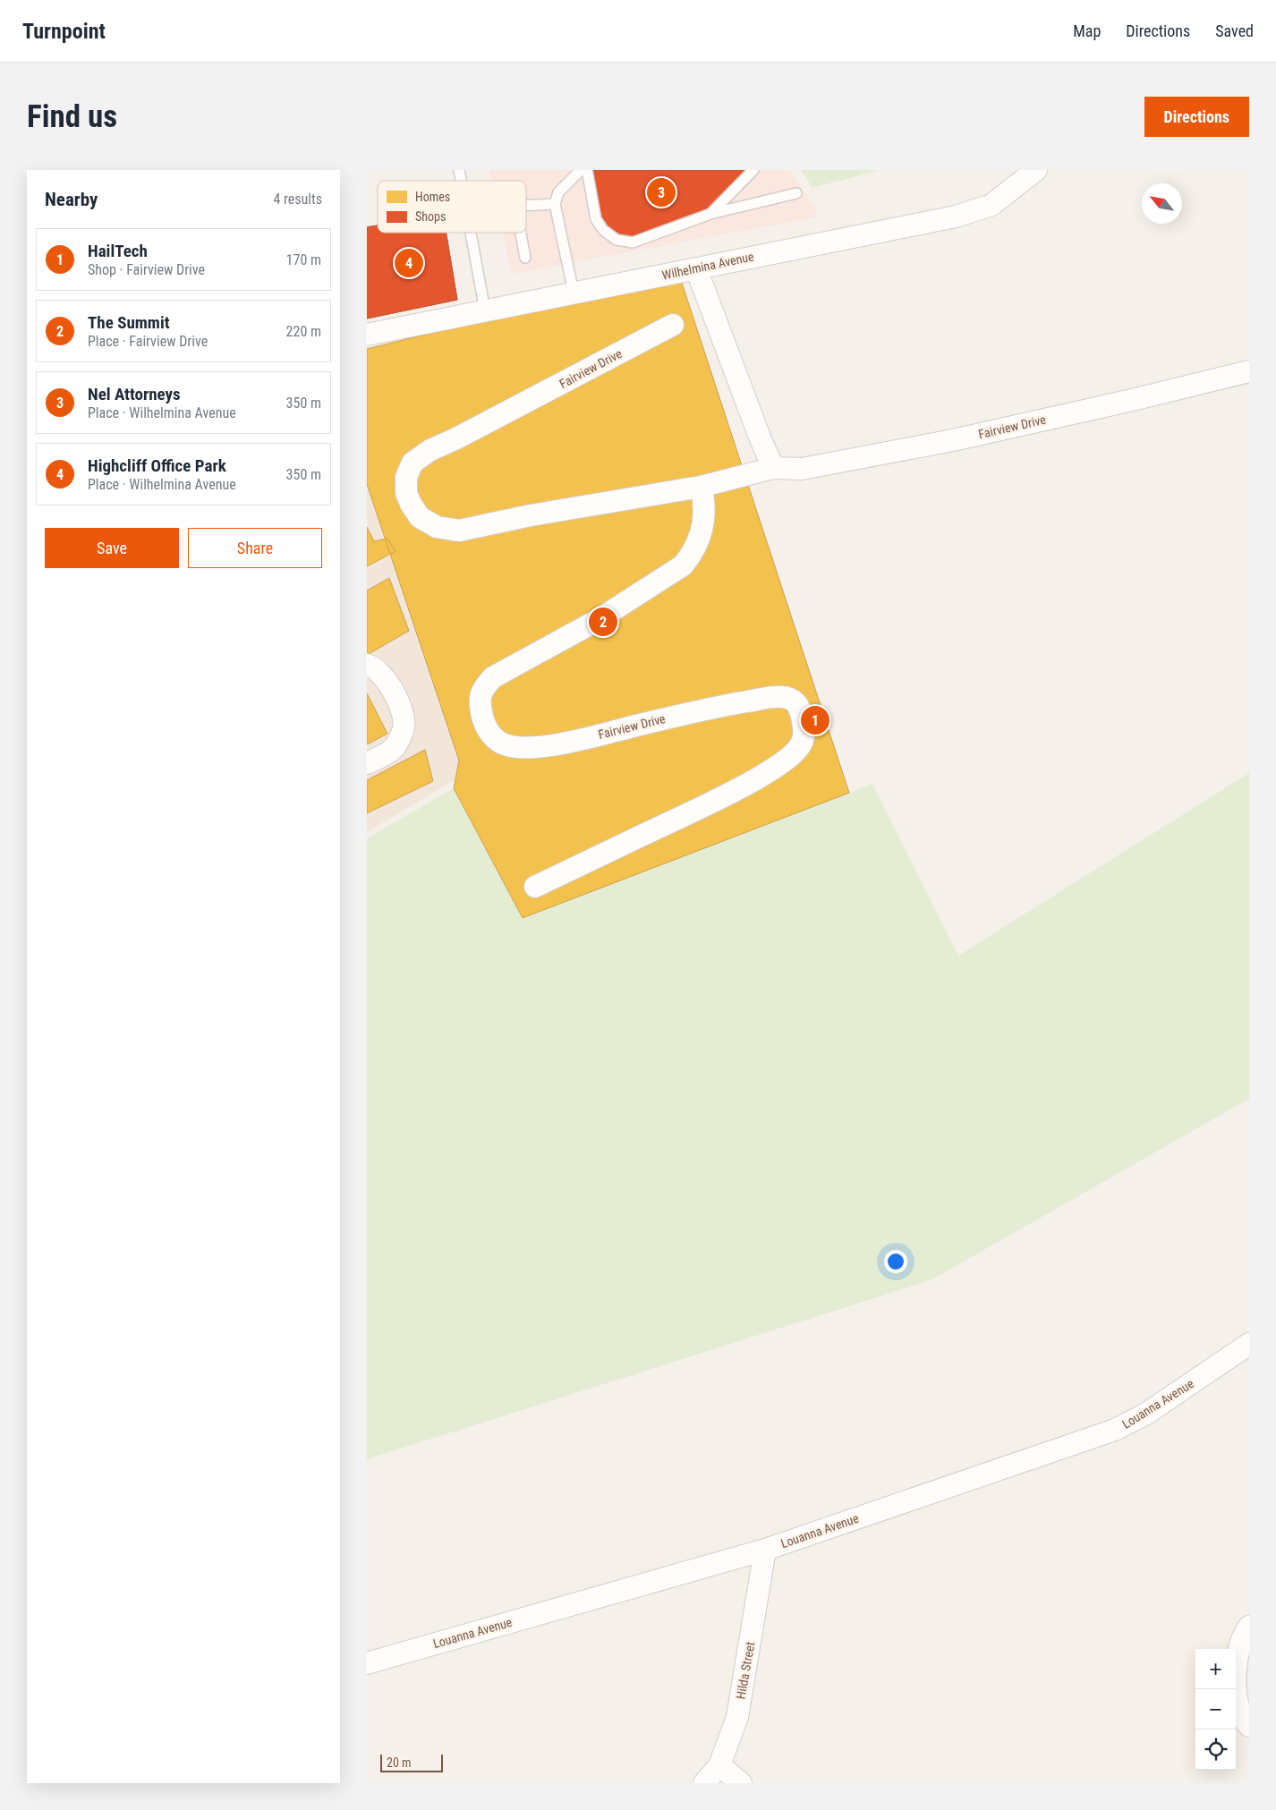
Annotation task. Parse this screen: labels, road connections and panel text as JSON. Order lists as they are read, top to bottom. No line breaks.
{"streets":{"street":["Wilhelmina Avenue","Fairview Drive","Louanna Avenue","Hilda Street"]},"crossings":[["Louanna Avenue","Hilda Street"]],"legend":["Homes","Shops"],"scale_bar":"20 m","north":"top left","page":{"header":"Turnpoint","nav":["Map","Directions","Saved"],"buttons":["Directions",["Save","Share"]],"title":"Find us","heading":["Nearby","4 results"],"pins":["3","4","2","1"],"list":[{"mark":"1","name":"HailTech","note":"Shop · Fairview Drive","value":"170 m"},{"mark":"2","name":"The Summit","note":"Place · Fairview Drive","value":"220 m"},{"mark":"3","name":"Nel Attorneys","note":"Place · Wilhelmina Avenue","value":"350 m"},{"mark":"4","name":"Highcliff Office Park","note":"Place · Wilhelmina Avenue","value":"350 m"}],"map_buttons":["+","−"],"scale":"20 m"}}
